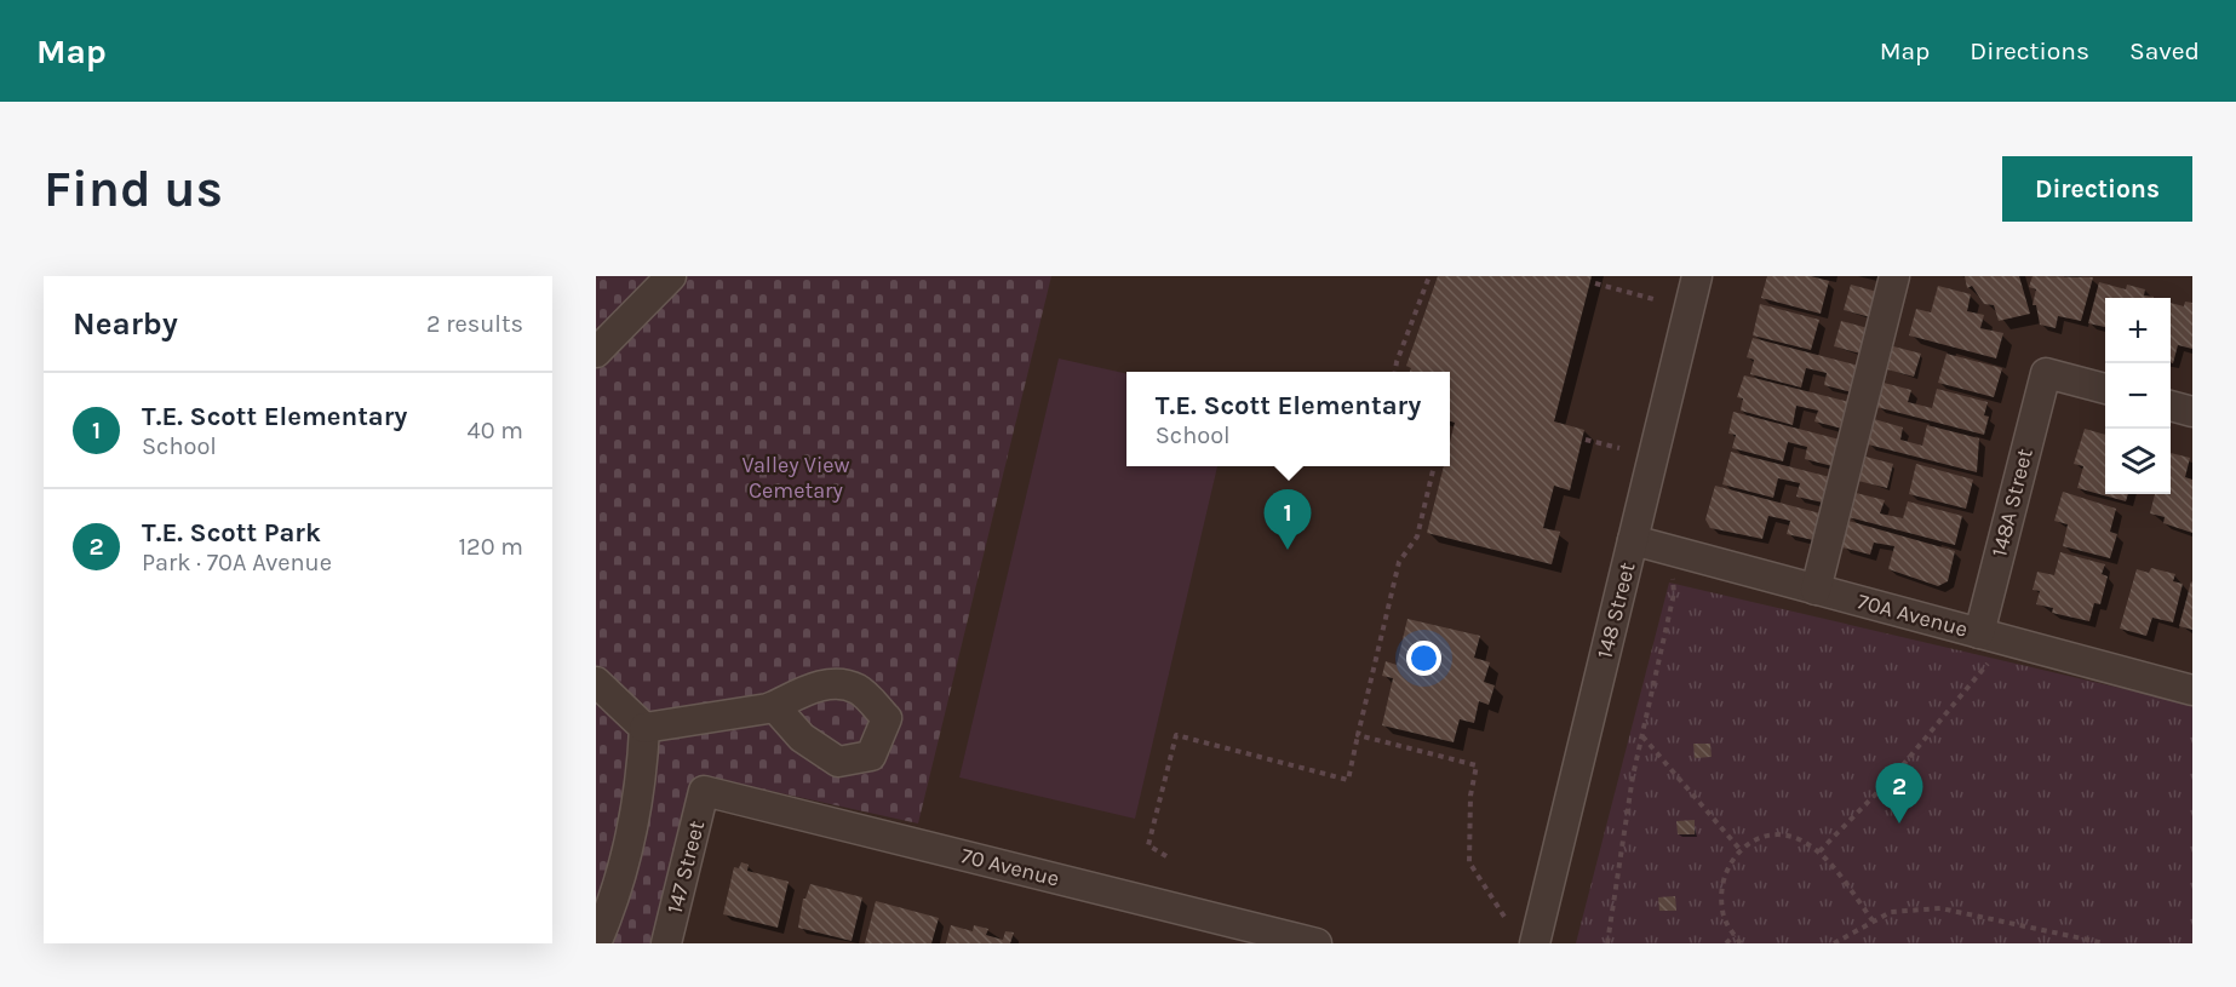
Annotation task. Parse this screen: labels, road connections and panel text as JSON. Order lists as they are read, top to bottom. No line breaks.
{"streets":{"street":["148A Street","148 Street","70A Avenue","147 Street","70 Avenue"]},"crossings":[["148A Street","70A Avenue"],["148 Street","70A Avenue"],["147 Street","70 Avenue"]],"parks":["Valley View Cemetary"],"page":{"header":"Map","nav":["Map","Directions","Saved"],"buttons":"Directions","title":"Find us","heading":["Nearby","2 results"],"map_buttons":["+","−"],"list":[{"mark":"1","name":"T.E. Scott Elementary","note":"School","value":"40 m"},{"mark":"2","name":"T.E. Scott Park","note":"Park · 70A Avenue","value":"120 m"}],"popup":["T.E. Scott Elementary","School"],"pins":["1","2"]}}
